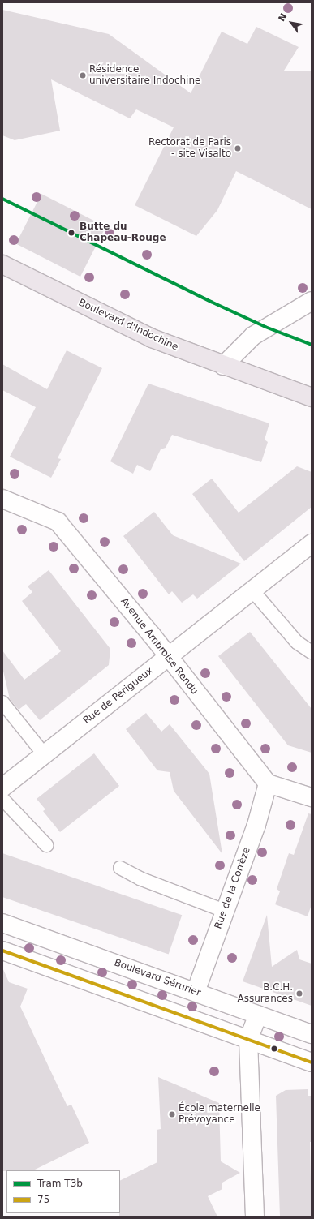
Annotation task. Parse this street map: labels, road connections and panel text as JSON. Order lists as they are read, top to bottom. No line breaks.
{"streets":{"main road":["Boulevard d'Indochine"],"street":["Avenue Ambroise Rendu","Rue de Périgueux","Rue de la Corrèze","Boulevard Sérurier"]},"crossings":[["Avenue Ambroise Rendu","Rue de Périgueux"],["Avenue Ambroise Rendu","Rue de la Corrèze"],["Rue de la Corrèze","Boulevard Sérurier"]],"places":["Résidence universitaire Indochine","Rectorat de Paris - site Visalto","Butte du Chapeau-Rouge","B.C.H. Assurances","École maternelle Prévoyance"],"lines":["tram line T3b","transit line 75"],"legend":["Tram T3b","75"],"north":"top left"}
